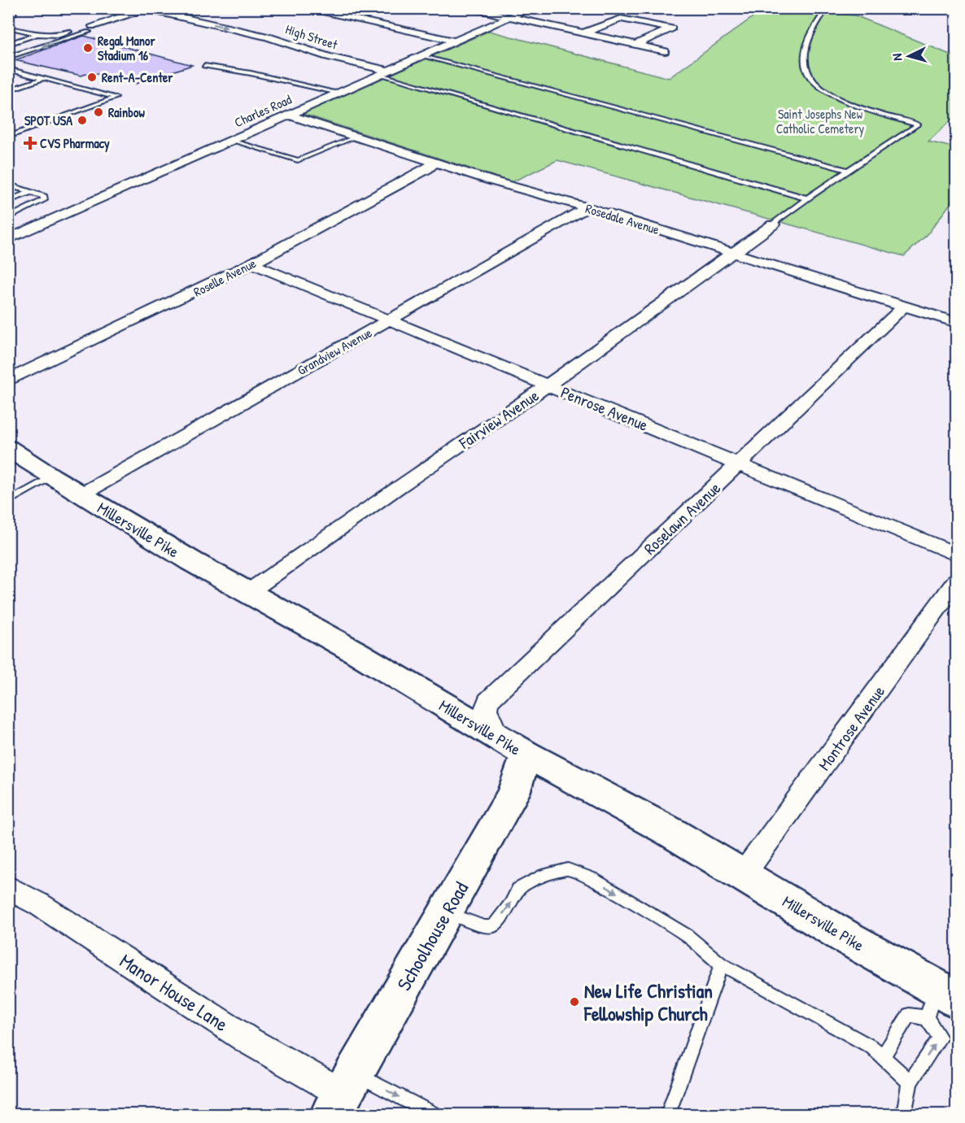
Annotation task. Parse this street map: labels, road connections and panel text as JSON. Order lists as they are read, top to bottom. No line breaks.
{"streets":{"main road":["Millersville Pike","Schoolhouse Road"],"street":["High Street","Charles Road","Rosedale Avenue","Roselle Avenue","Grandview Avenue","Penrose Avenue","Fairview Avenue","Roselawn Avenue","Montrose Avenue","Manor House Lane"]},"crossings":[["High Street","Charles Road"],["Charles Road","Rosedale Avenue"],["Rosedale Avenue","Roselle Avenue"],["Rosedale Avenue","Grandview Avenue"],["Rosedale Avenue","Fairview Avenue"],["Rosedale Avenue","Roselawn Avenue"],["Roselle Avenue","Penrose Avenue"],["Grandview Avenue","Penrose Avenue"],["Grandview Avenue","Millersville Pike"],["Penrose Avenue","Fairview Avenue"],["Penrose Avenue","Roselawn Avenue"],["Fairview Avenue","Millersville Pike"],["Roselawn Avenue","Millersville Pike"],["Roselawn Avenue","Schoolhouse Road"],["Millersville Pike","Montrose Avenue"],["Millersville Pike","Schoolhouse Road"],["Schoolhouse Road","Manor House Lane"]],"parks":["Saint Josephs New Catholic Cemetery"],"places":{"other":["Regal Manor Stadium 16","Rent-A-Center","Rainbow","SPOT USA","New Life Christian Fellowship Church"],"health":["CVS Pharmacy"]},"north":"left"}
